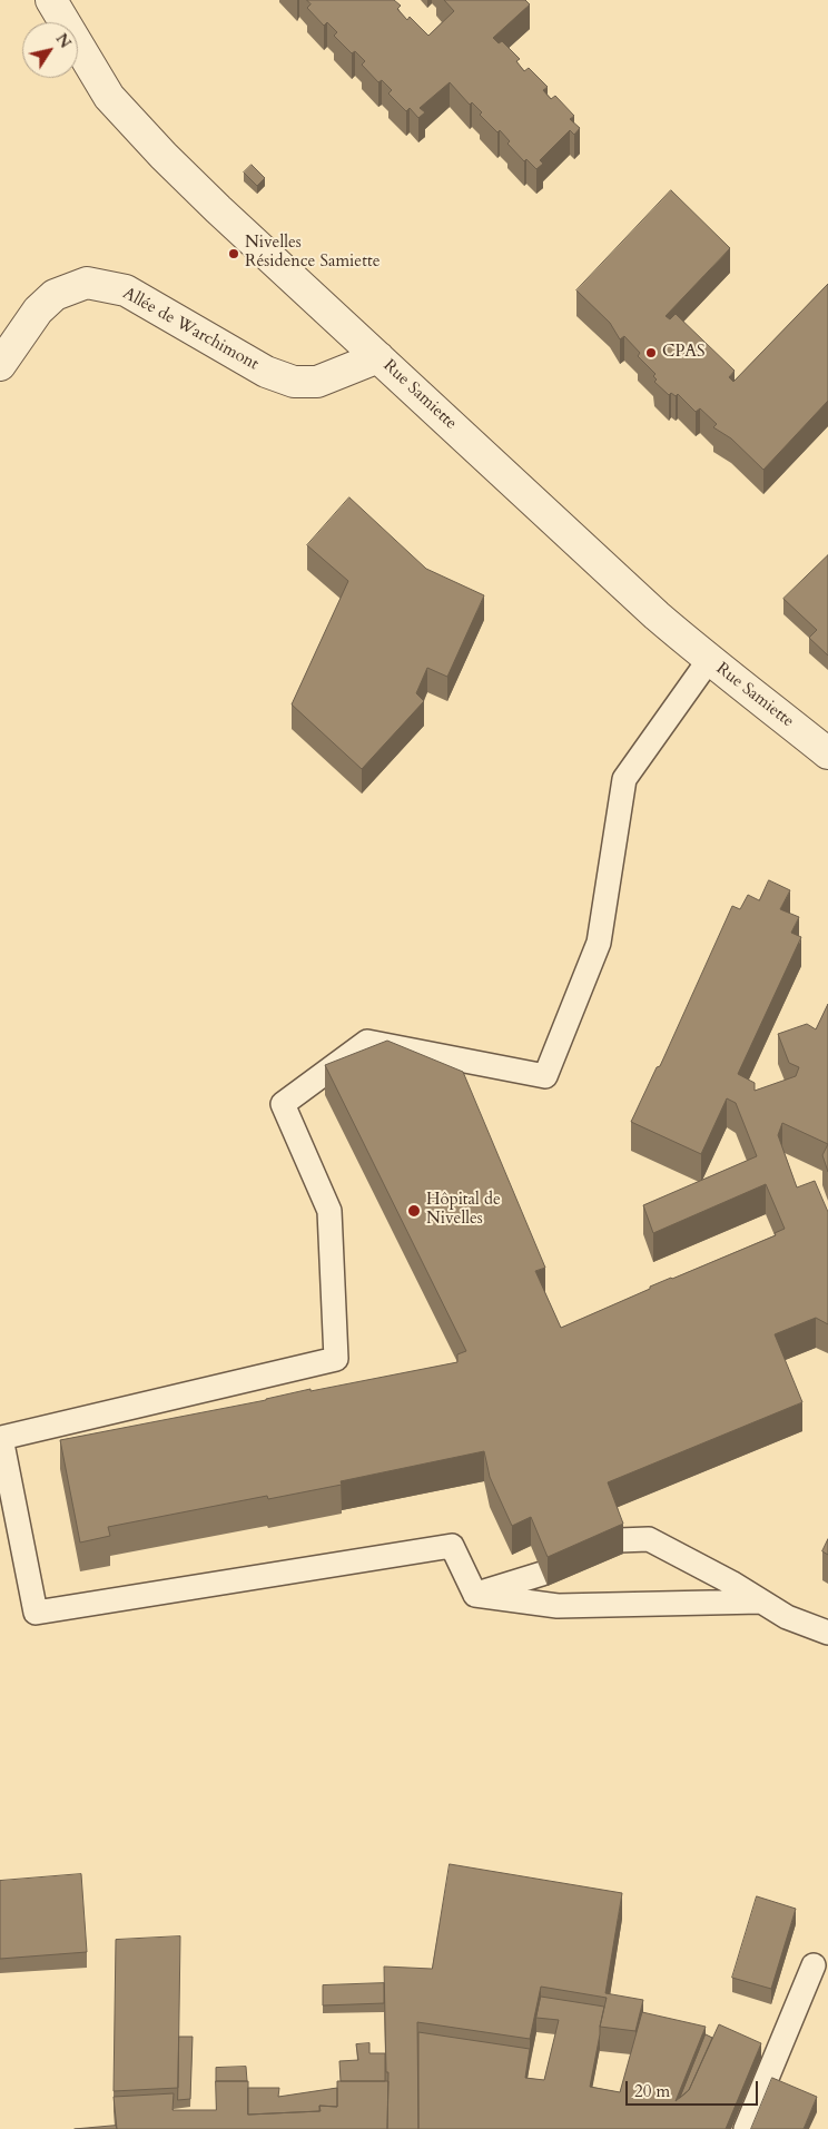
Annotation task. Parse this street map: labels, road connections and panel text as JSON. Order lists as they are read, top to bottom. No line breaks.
{"streets":{"street":["Allée de Warchimont","Rue Samiette"]},"crossings":[["Allée de Warchimont","Rue Samiette"]],"places":["Nivelles Résidence Samiette","CPAS","Hôpital de Nivelles"],"scale_bar":"20 m","north":"top right"}
